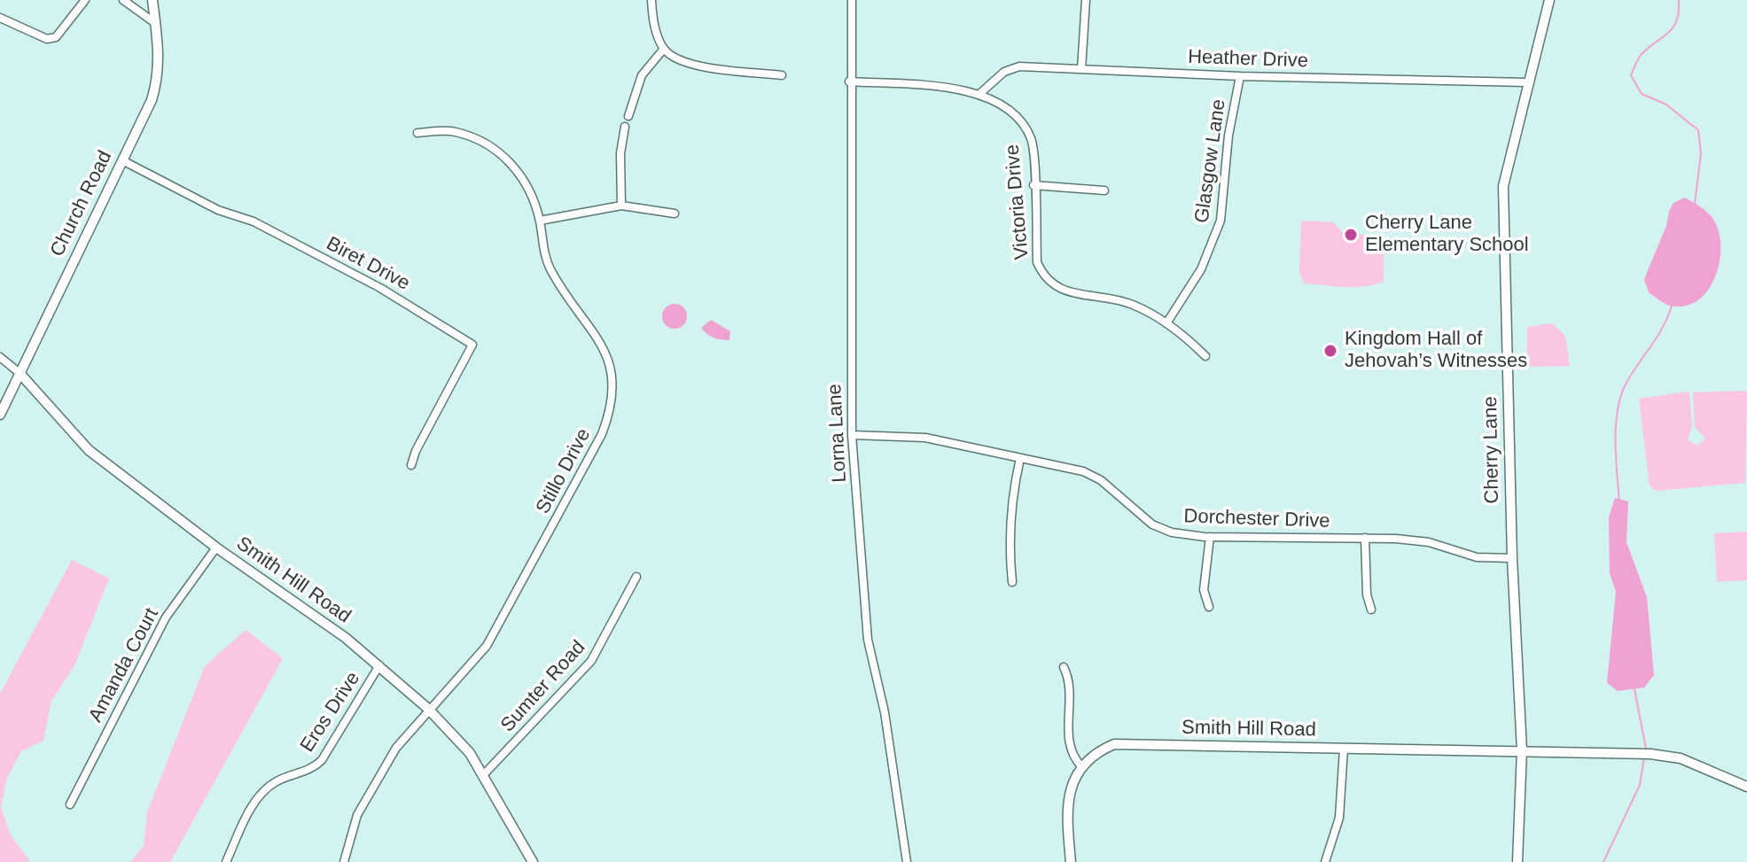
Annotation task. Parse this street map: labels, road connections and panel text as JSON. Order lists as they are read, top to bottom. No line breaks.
{"streets":{"street":["Heather Drive","Glasgow Lane","Victoria Drive","Church Road","Biret Drive","Lorna Lane","Cherry Lane","Stillo Drive","Dorchester Drive","Smith Hill Road","Amanda Court","Sumter Road","Eros Drive"]},"crossings":[["Heather Drive","Glasgow Lane"],["Heather Drive","Victoria Drive"],["Heather Drive","Cherry Lane"],["Glasgow Lane","Victoria Drive"],["Victoria Drive","Lorna Lane"],["Church Road","Biret Drive"],["Church Road","Smith Hill Road"],["Lorna Lane","Dorchester Drive"],["Cherry Lane","Dorchester Drive"],["Cherry Lane","Smith Hill Road"],["Stillo Drive","Smith Hill Road"],["Smith Hill Road","Amanda Court"],["Smith Hill Road","Sumter Road"],["Smith Hill Road","Eros Drive"]],"places":["Cherry Lane Elementary School","Kingdom Hall of Jehovah’s Witnesses"]}
